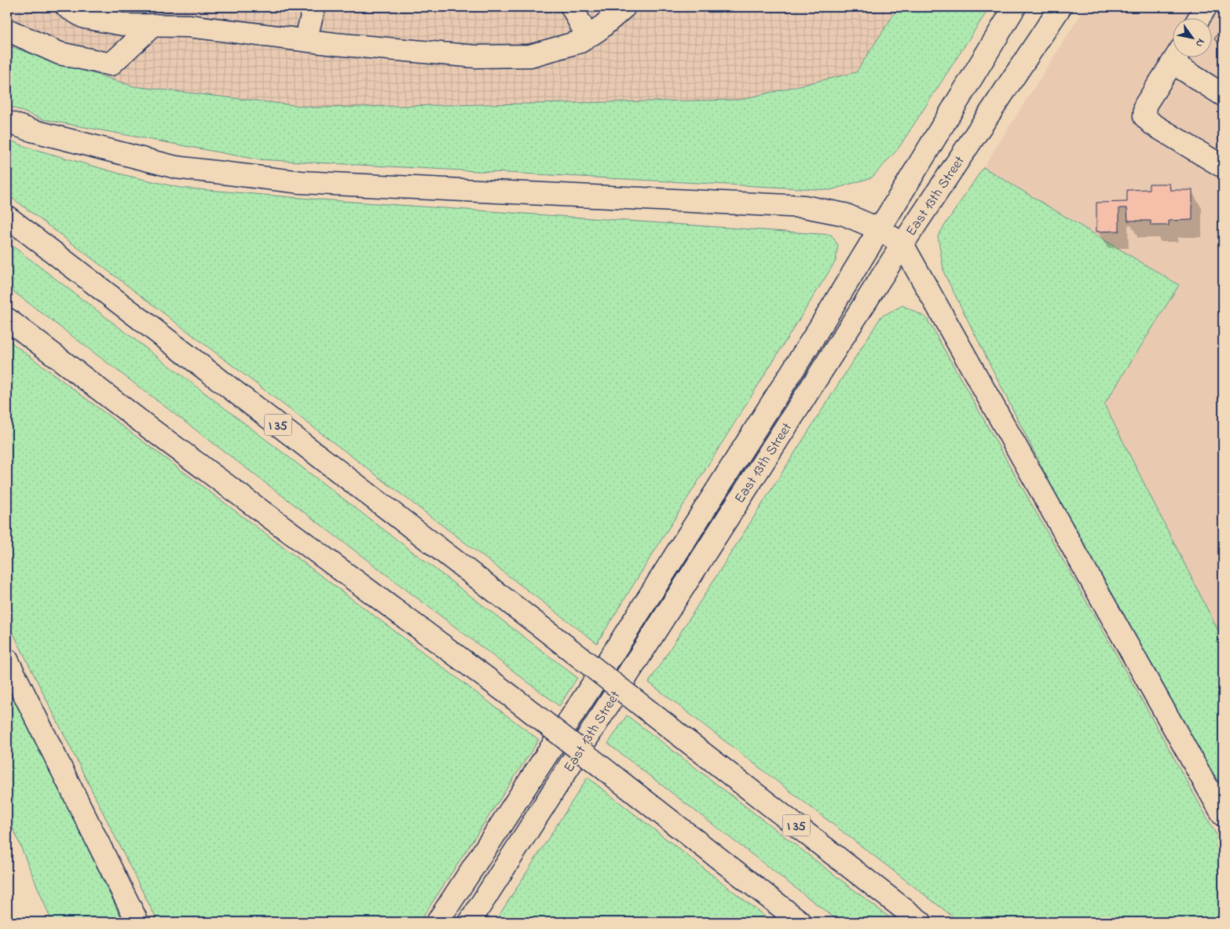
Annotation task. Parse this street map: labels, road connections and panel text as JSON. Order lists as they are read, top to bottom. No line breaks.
{"streets":{"main road":["East 13th Street","I 35"]},"north":"bottom right"}
